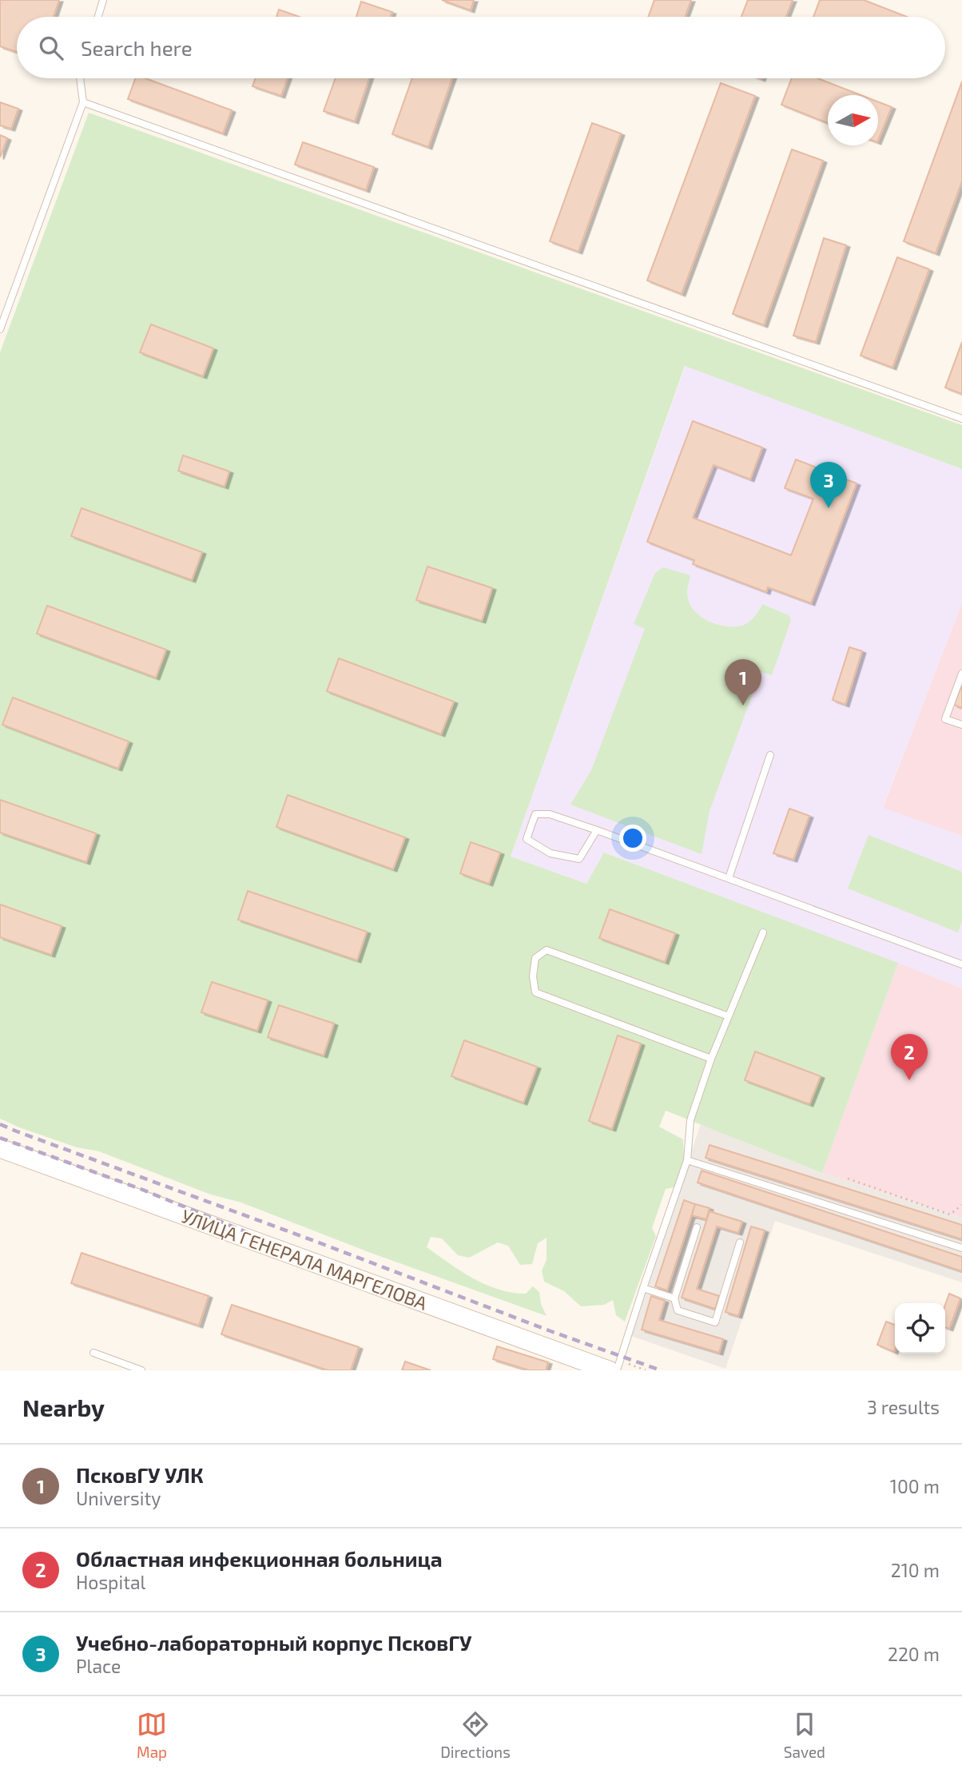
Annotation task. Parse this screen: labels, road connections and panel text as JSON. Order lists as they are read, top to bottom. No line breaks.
{"streets":{"main road":["УЛИЦА ГЕНЕРАЛА МАРГЕЛОВА"]},"north":"right","page":{"search":"Search here","pins":["3","1","2"],"heading":["Nearby","3 results"],"list":[{"mark":"1","name":"ПсковГУ УЛК","note":"University","value":"100 m"},{"mark":"2","name":"Областная инфекционная больница","note":"Hospital","value":"210 m"},{"mark":"3","name":"Учебно-лабораторный корпус ПсковГУ","note":"Place","value":"220 m"}],"nav":["Map","Directions","Saved"]}}
